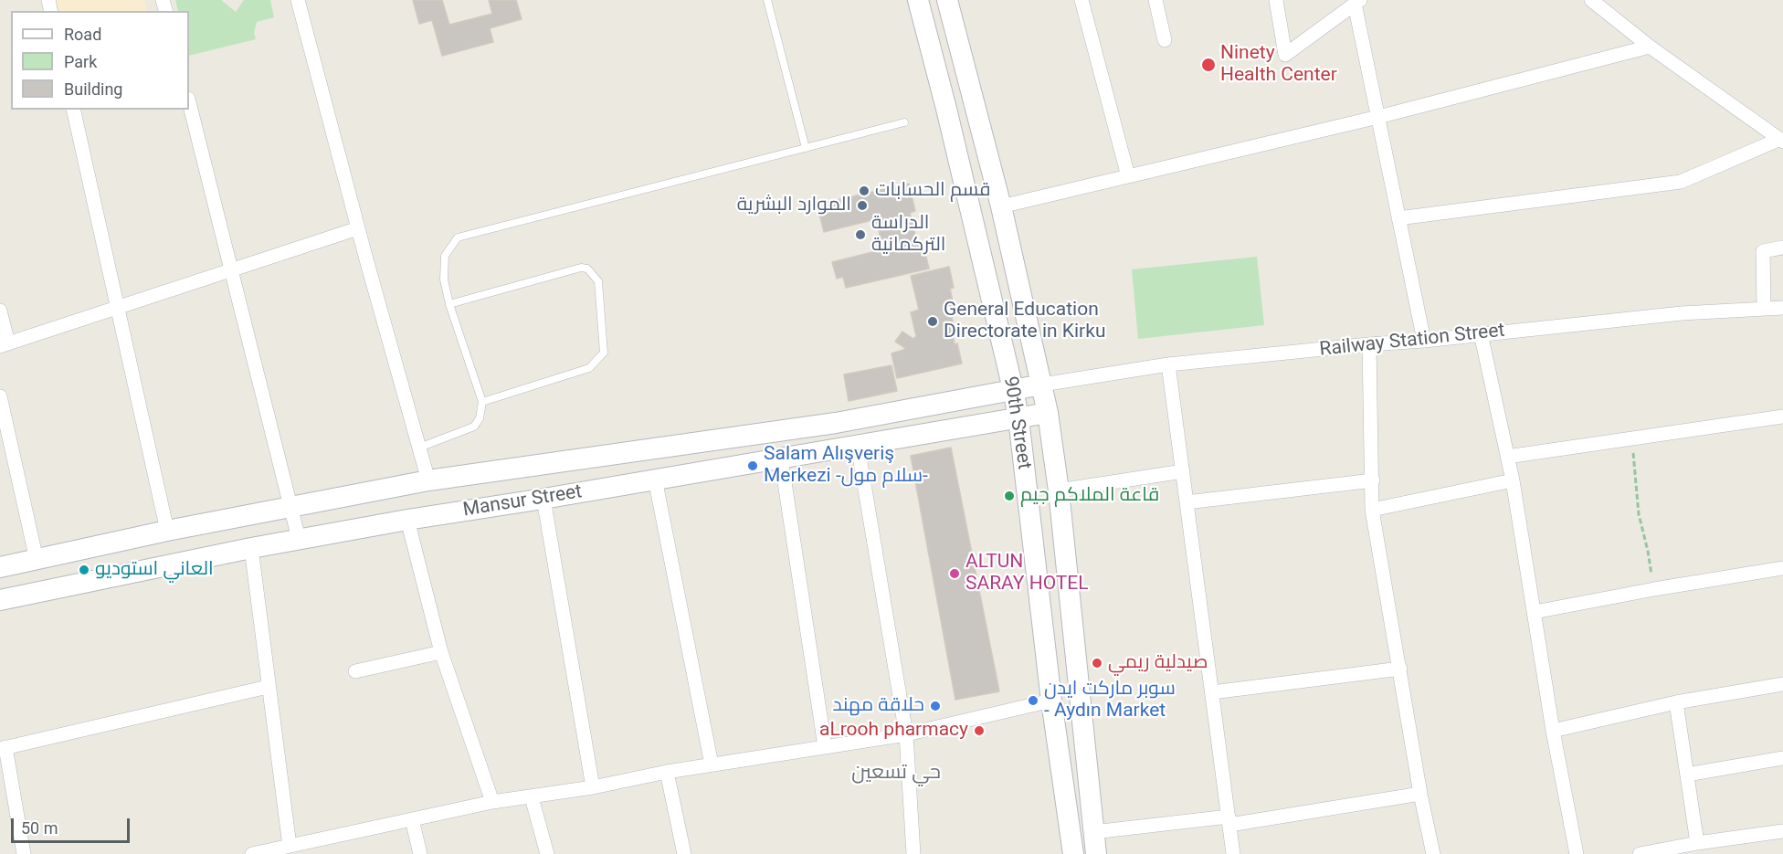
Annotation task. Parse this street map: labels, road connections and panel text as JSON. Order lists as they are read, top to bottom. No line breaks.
{"streets":{"street":["Railway Station Street","90th Street","Mansur Street"]},"crossings":[["Railway Station Street","90th Street"],["Railway Station Street","Mansur Street"],["90th Street","Mansur Street"]],"districts":["حي تسعين"],"places":["Ninety Health Center","قسم الحسابات","الموارد البشرية","الدراسة التركمانية","General Education Directorate in Kirku","Salam Alışveriş Merkezi -سلام مول-","قاعة الملاكم جيم","العاني استوديو","ALTUN SARAY HOTEL","صيدلية ريمي","سوبر ماركت ايدن - Aydın Market","حلاقة مهند","aLrooh pharmacy"],"legend":["Road","Park","Building"],"scale_bar":"50 m"}
